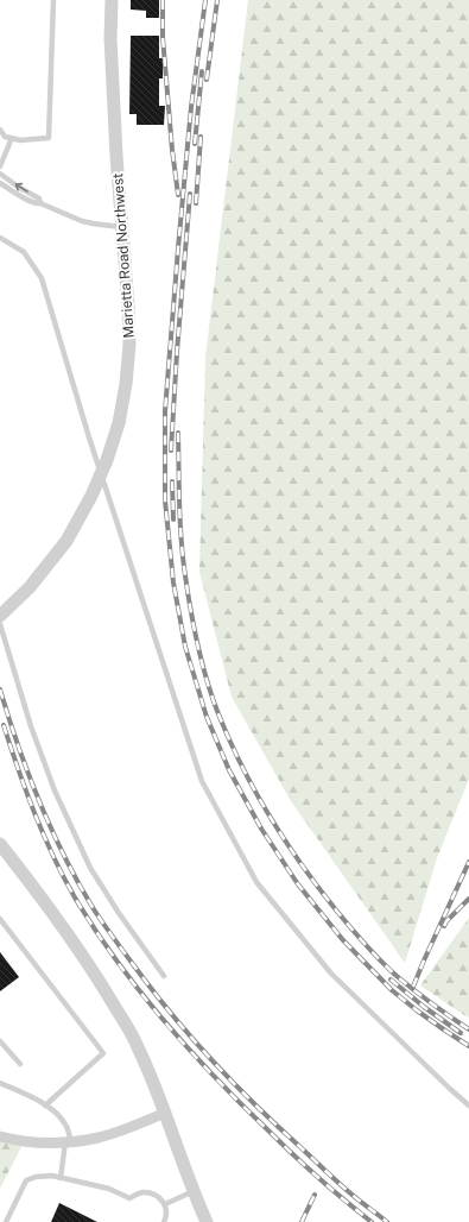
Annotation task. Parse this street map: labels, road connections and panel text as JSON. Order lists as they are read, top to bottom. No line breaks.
{"streets":{"street":["Marietta Road Northwest"]}}
